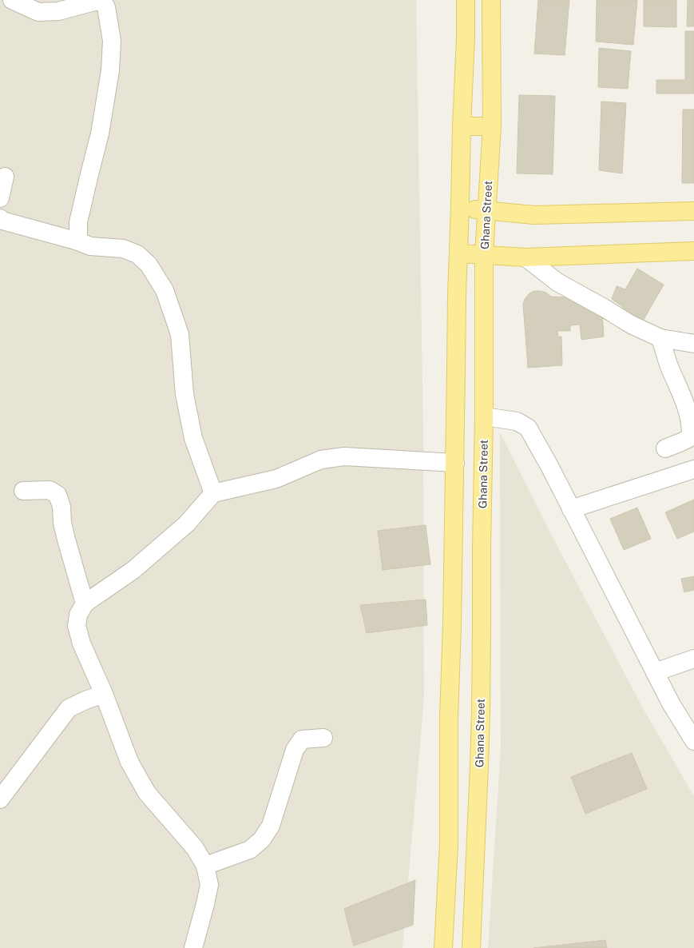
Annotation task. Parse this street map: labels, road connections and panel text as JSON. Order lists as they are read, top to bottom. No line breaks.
{"streets":{"main road":["Ghana Street"]}}
